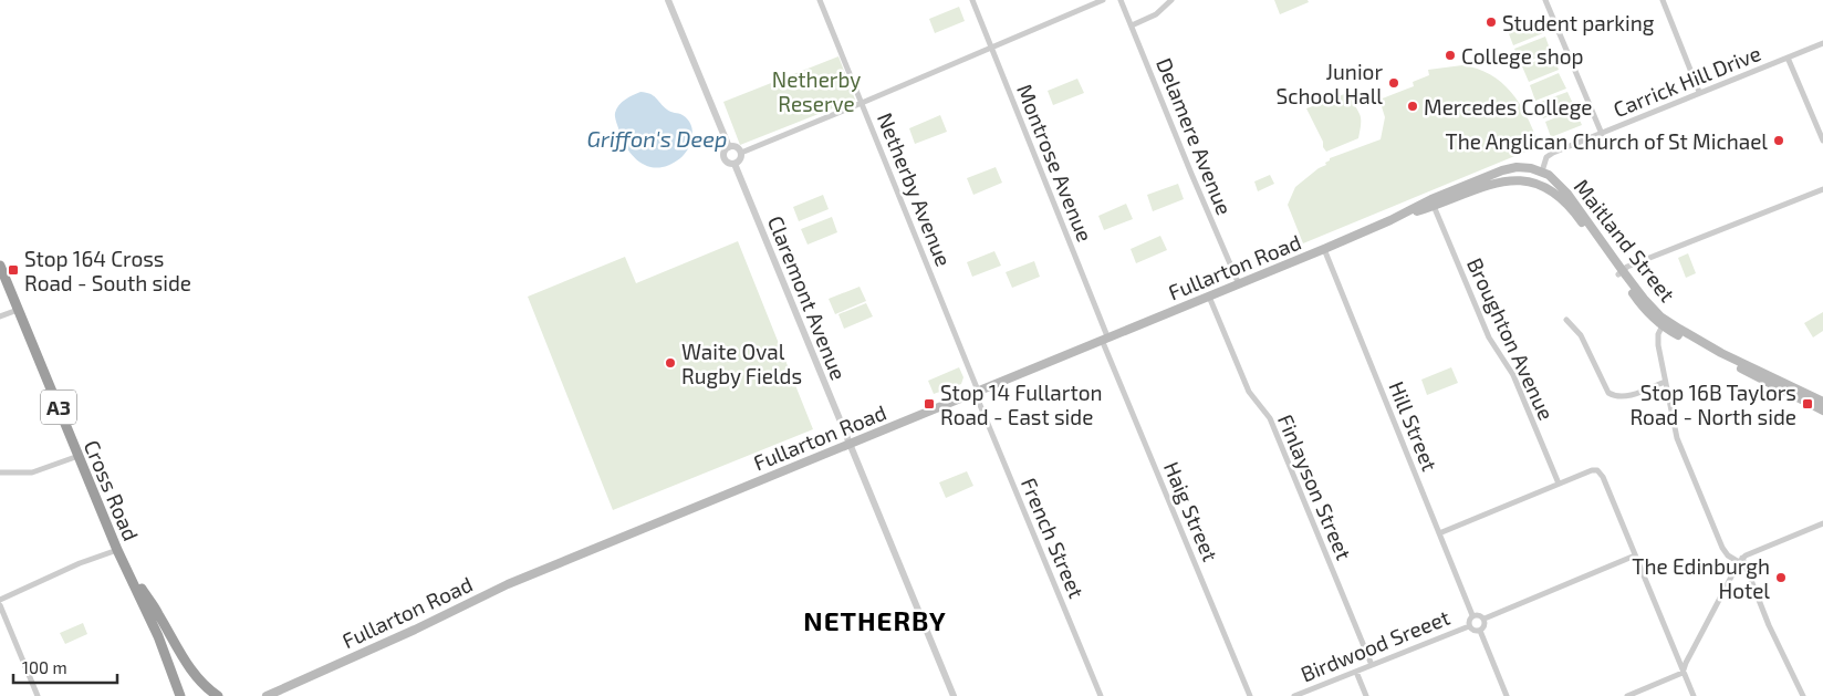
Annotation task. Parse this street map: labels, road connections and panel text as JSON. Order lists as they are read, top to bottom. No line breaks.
{"streets":{"highway":["A3","Cross Road"],"main road":["Maitland Street","Fullarton Road"],"street":["Carrick Hill Drive","Delamere Avenue","Montrose Avenue","Netherby Avenue","Claremont Avenue","Broughton Avenue","Hill Street","Finlayson Street","Haig Street","French Street","Birdwood Sreeet"]},"crossings":[["Carrick Hill Drive","Maitland Street"],["Carrick Hill Drive","Fullarton Road"],["Delamere Avenue","Fullarton Road"],["Montrose Avenue","Fullarton Road"],["Montrose Avenue","Haig Street"],["Netherby Avenue","Fullarton Road"],["Netherby Avenue","French Street"],["Maitland Street","Fullarton Road"],["Fullarton Road","Claremont Avenue"],["Fullarton Road","Broughton Avenue"],["Fullarton Road","Hill Street"],["Fullarton Road","Finlayson Street"],["Fullarton Road","Haig Street"],["Fullarton Road","French Street"],["Hill Street","Birdwood Sreeet"],["Finlayson Street","Birdwood Sreeet"]],"districts":["NETHERBY"],"water":["Griffon's Deep"],"parks":["Netherby Reserve"],"places":{"other":["Student parking","College shop","Junior School Hall","Mercedes College","The Anglican Church of St Michael","Waite Oval Rugby Fields","The Edinburgh Hotel"],"transit":["Stop 164 Cross Road - South side","Stop 14 Fullarton Road - East side","Stop 16B Taylors Road - North side"]},"scale_bar":"100 m"}
